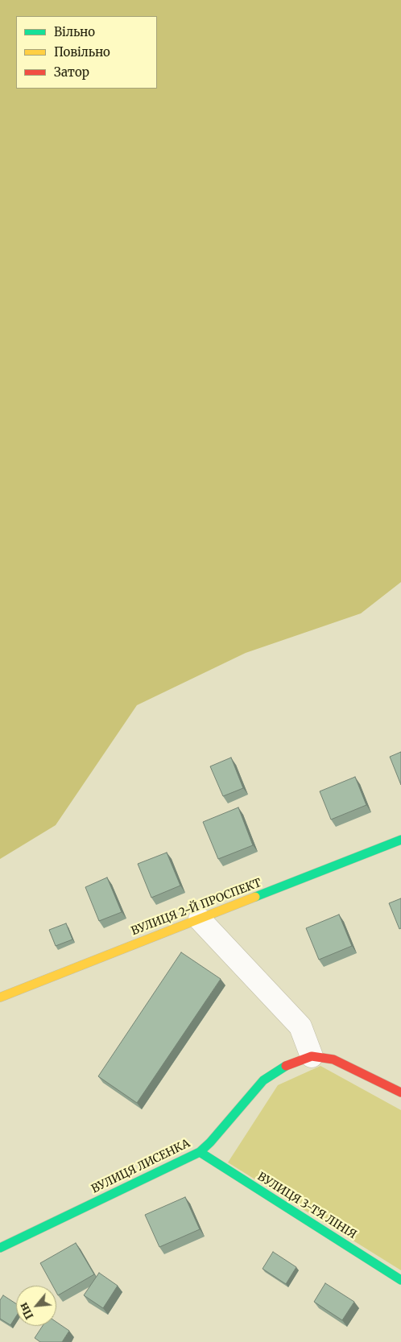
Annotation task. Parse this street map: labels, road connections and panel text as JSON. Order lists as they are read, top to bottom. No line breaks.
{"streets":{"street":["ВУЛИЦЯ 2-Й ПРОСПЕКТ","ВУЛИЦЯ ЛИСЕНКА","ВУЛИЦЯ 3-ТЯ ЛІНІЯ"]},"crossings":[["ВУЛИЦЯ ЛИСЕНКА","ВУЛИЦЯ 3-ТЯ ЛІНІЯ"]],"legend":["Вільно","Повільно","Затор"],"north":"bottom left"}
